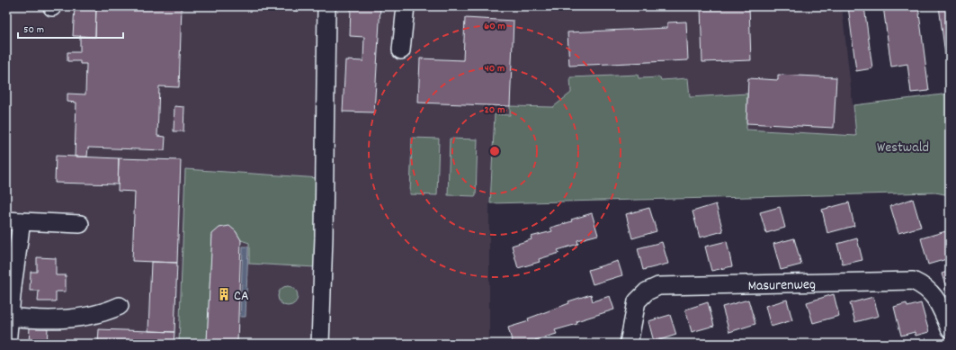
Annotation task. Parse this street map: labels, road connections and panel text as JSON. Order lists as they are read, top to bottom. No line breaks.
{"streets":{"street":["Masurenweg"]},"parks":["Westwald"],"places":{"building":["CA"]},"scale_bar":"50 m","rings":["60 m","40 m","20 m"]}
